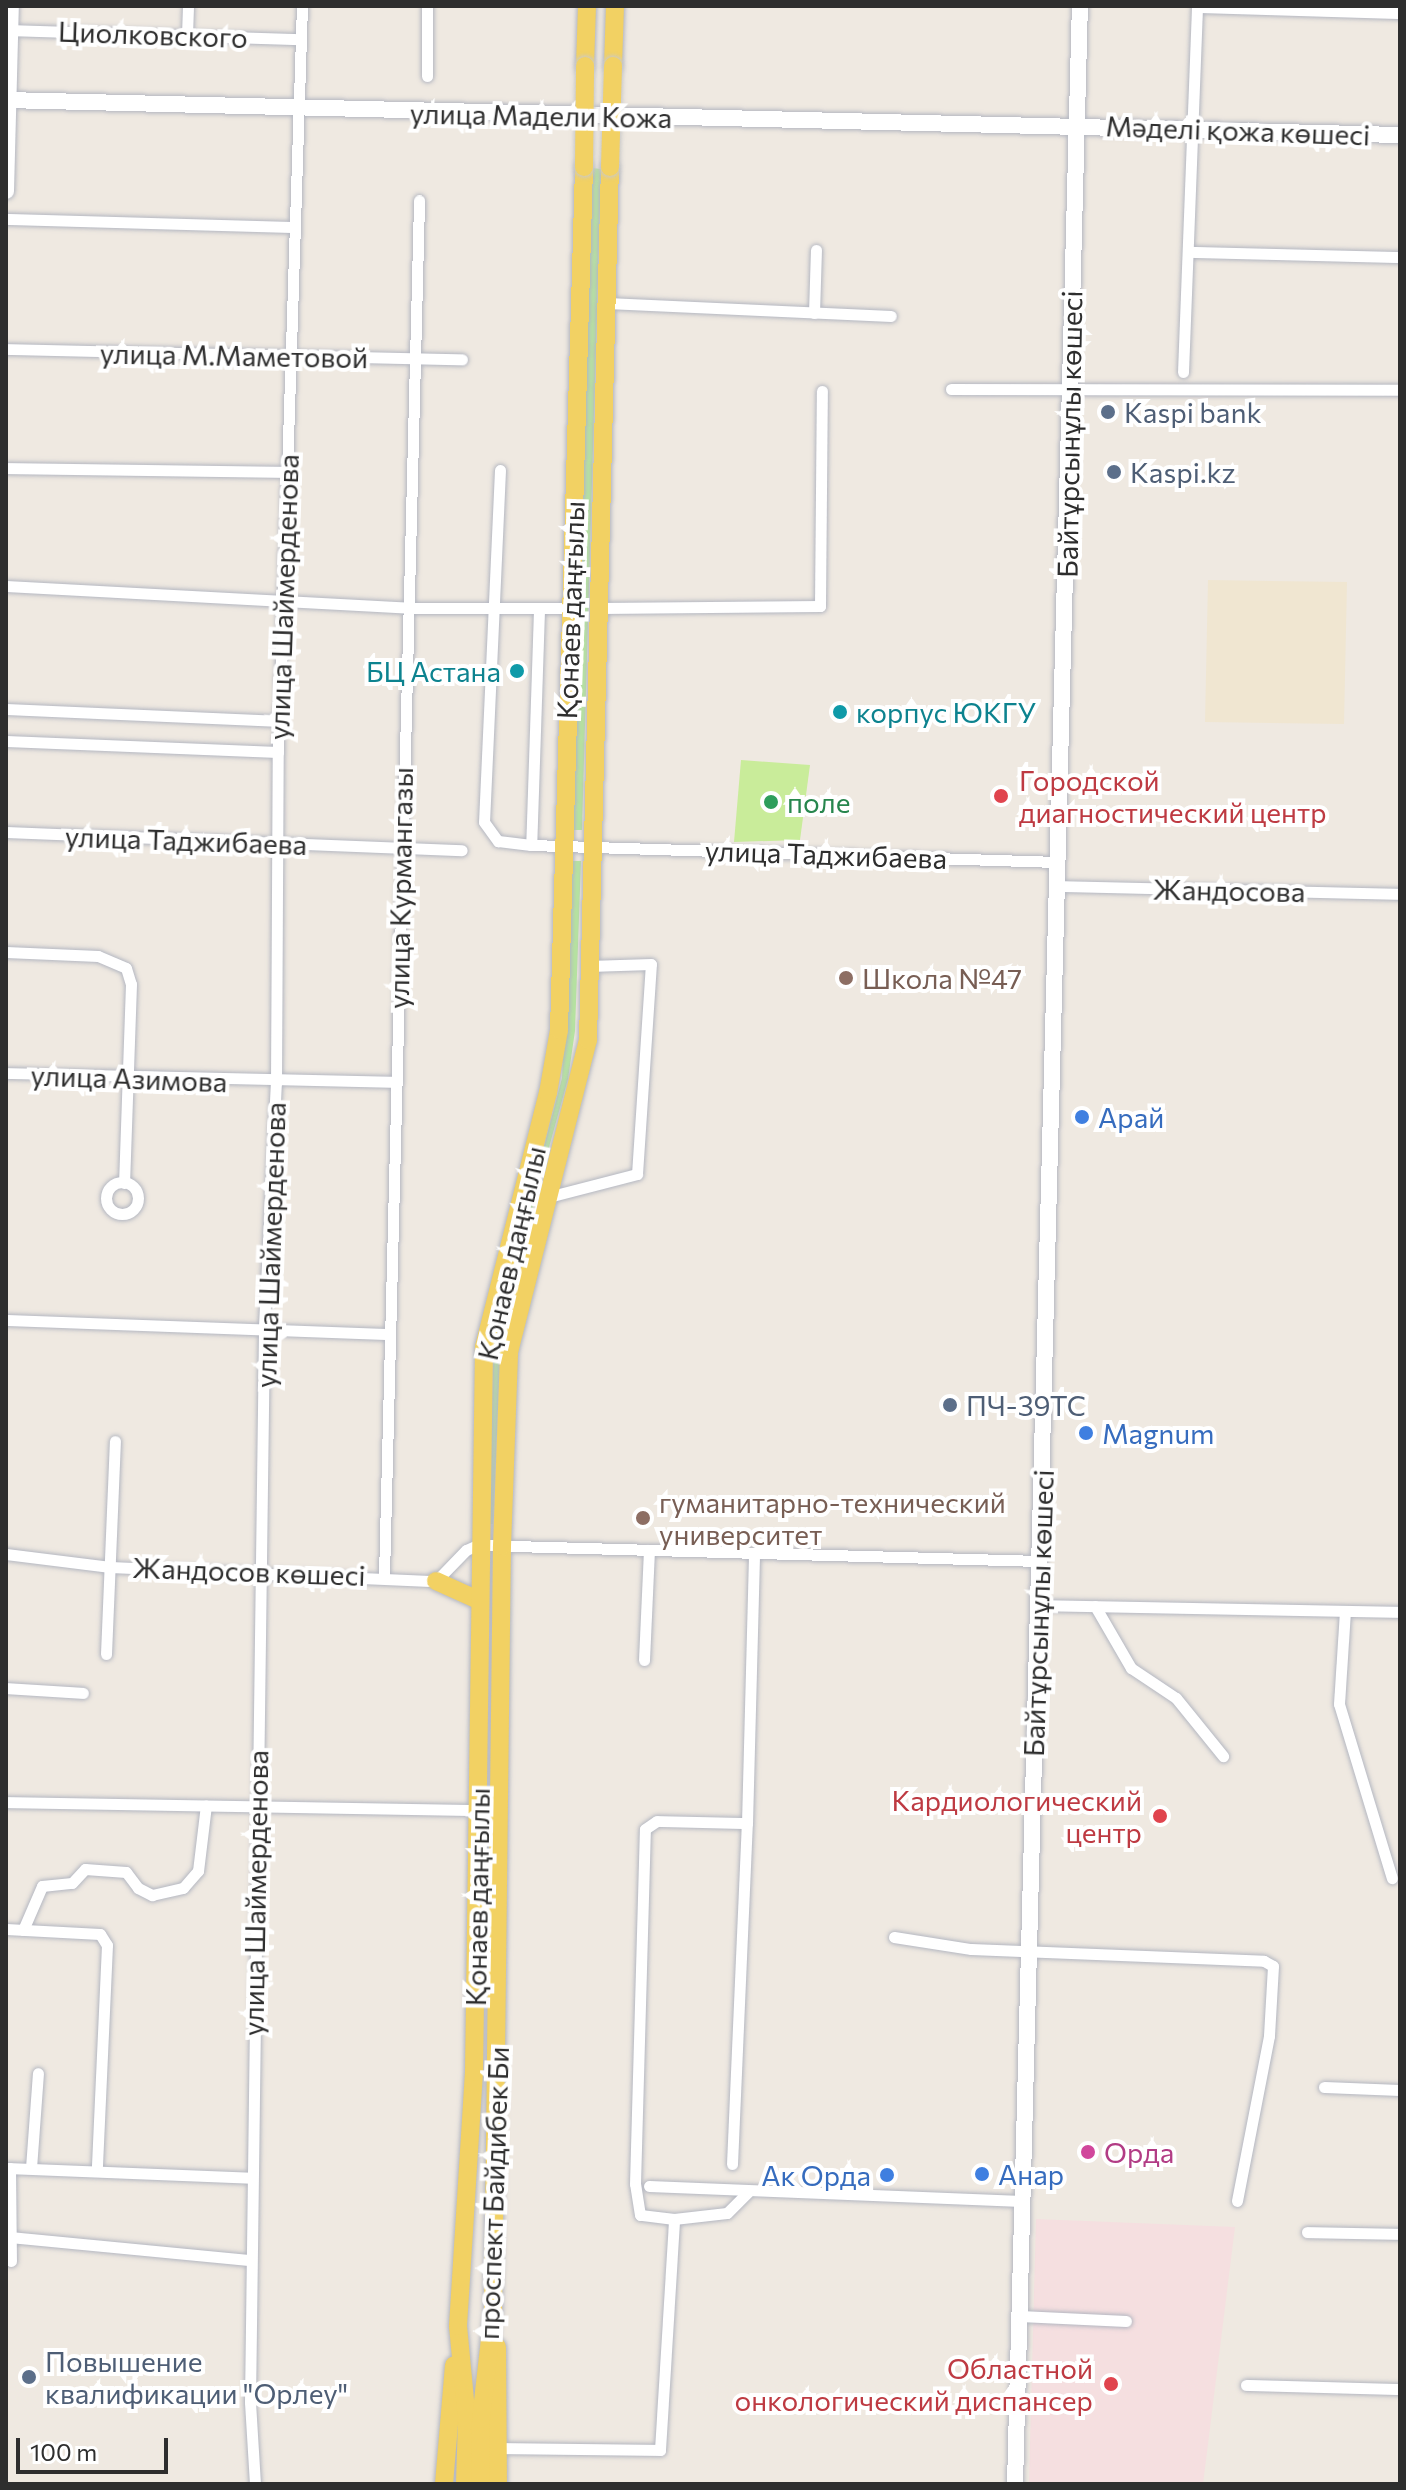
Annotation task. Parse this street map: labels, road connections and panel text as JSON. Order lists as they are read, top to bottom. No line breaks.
{"streets":{"main road":["улица Мадели Кожа","Мәделі қожа көшесі","Байтұрсынұлы көшесі","Қонаев даңғылы","проспект Байдибек Би"],"street":["Циолковского","улица М.Маметовой","улица Шаймерденова","улица Таджибаева","улица Курмангазы","Жандосова","улица Азимова","Жандосов көшесі"]},"crossings":[["Циолковского","улица Шаймерденова"],["улица Мадели Кожа","Мәделі қожа көшесі"],["улица Мадели Кожа","Байтұрсынұлы көшесі"],["улица Мадели Кожа","улица Шаймерденова"],["Мәделі қожа көшесі","Байтұрсынұлы көшесі"],["улица М.Маметовой","улица Шаймерденова"],["улица М.Маметовой","улица Курмангазы"],["Байтұрсынұлы көшесі","улица Таджибаева"],["Байтұрсынұлы көшесі","Жандосова"],["улица Шаймерденова","улица Таджибаева"],["улица Шаймерденова","улица Азимова"],["улица Шаймерденова","Жандосов көшесі"],["Қонаев даңғылы","улица Таджибаева"],["Қонаев даңғылы","проспект Байдибек Би"],["улица Таджибаева","улица Курмангазы"],["улица Курмангазы","улица Азимова"],["улица Курмангазы","Жандосов көшесі"]],"places":["Kaspi bank","Kaspi.kz","БЦ Астана","корпус ЮКГУ","Городской диагностический центр","поле","Школа №47","Арай","ПЧ-39ТС","Magnum","гуманитарно-технический университет","Кардиологический центр","Орда","Анар","Ак Орда","Повышение квалификации \"Орлеу\"","Областной онкологический диспансер"],"scale_bar":"100 m"}
